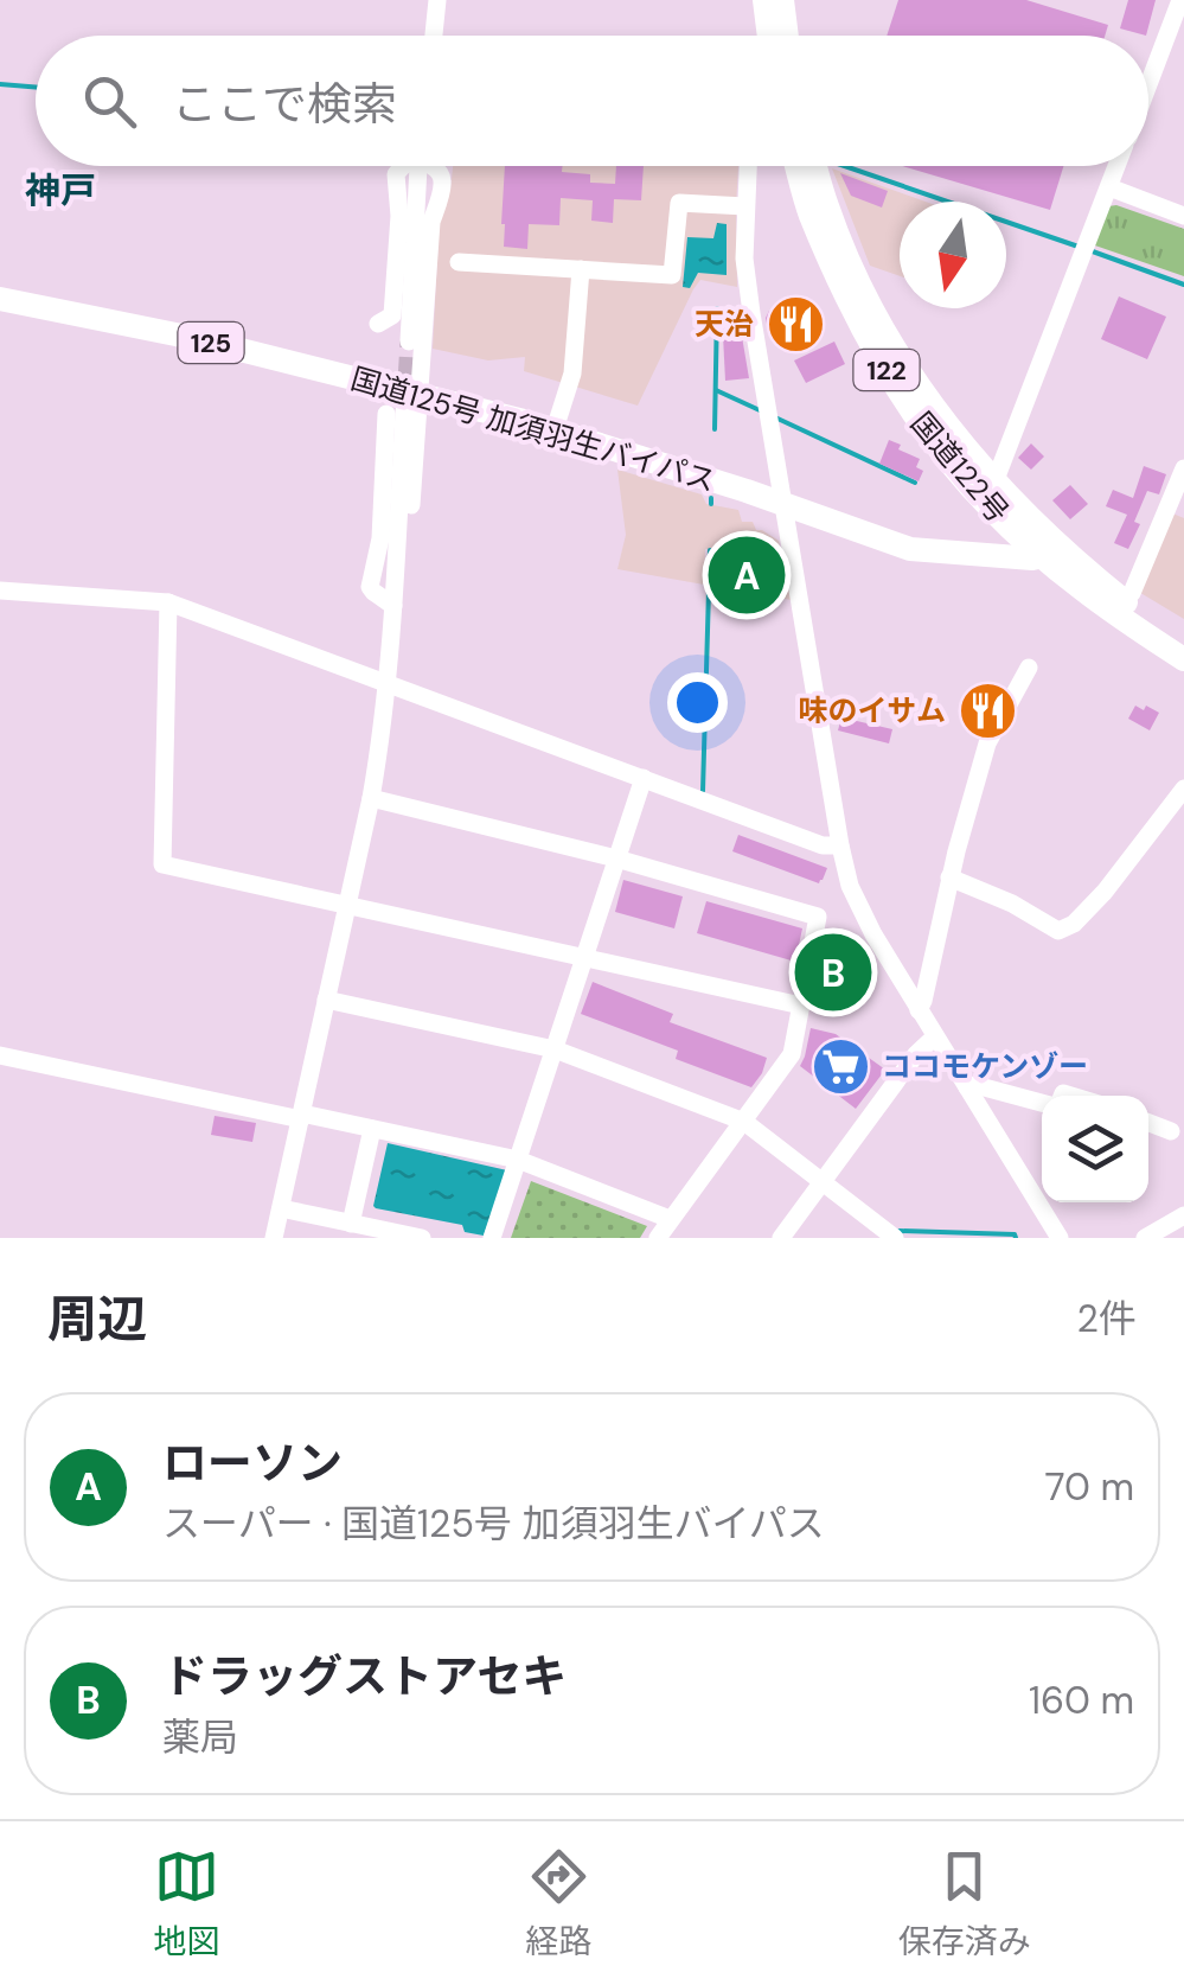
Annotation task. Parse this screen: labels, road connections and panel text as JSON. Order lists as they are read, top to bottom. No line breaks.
{"streets":{"highway":["125","122","国道125号 加須羽生バイパス","国道122号"]},"crossings":[["国道125号 加須羽生バイパス","国道122号"]],"districts":["神戸"],"places":{"restaurant":["天治","味のイサム"],"supermarket":["ココモケンゾー"]},"north":"bottom","page":{"search":"ここで検索","pins":["A","B"],"heading":["周辺","2件"],"list":[{"mark":"A","name":"ローソン","note":"スーパー · 国道125号 加須羽生バイパス","value":"70 m"},{"mark":"B","name":"ドラッグストアセキ","note":"薬局","value":"160 m"}],"nav":["地図","経路","保存済み"]}}
